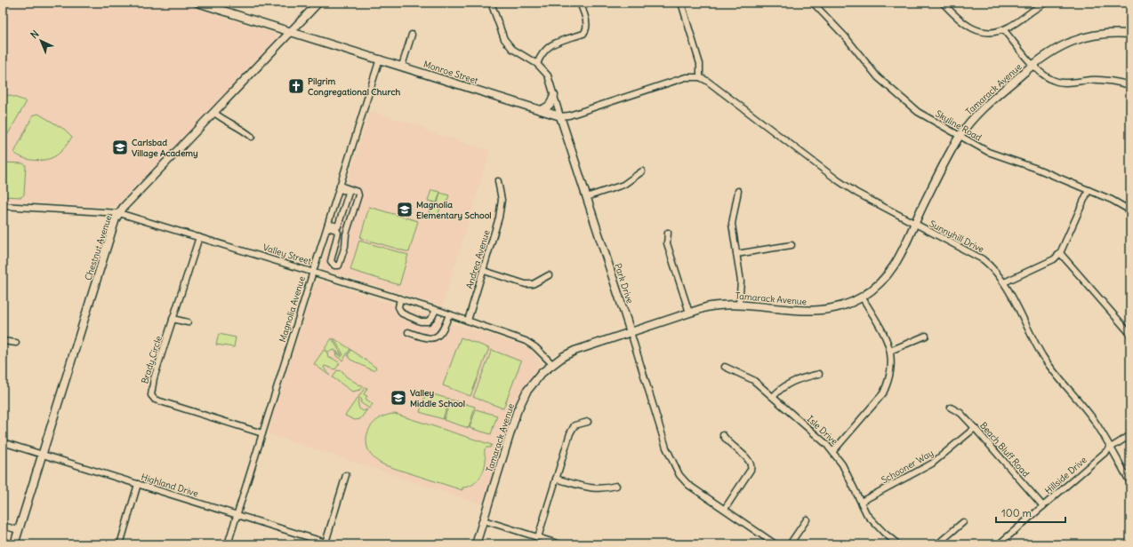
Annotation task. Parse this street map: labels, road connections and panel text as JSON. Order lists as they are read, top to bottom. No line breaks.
{"streets":{"main road":["Monroe Street","Tamarack Avenue","Chestnut Avenue","Park Drive"],"street":["Skyline Road","Sunnyhill Drive","Valley Street","Andrea Avenue","Magnolia Avenue","Brady Circle","Isle Drive","Beach Bluff Road","Schooner Way","Hillside Drive","Highland Drive"]},"crossings":[["Monroe Street","Sunnyhill Drive"],["Monroe Street","Chestnut Avenue"],["Monroe Street","Park Drive"],["Monroe Street","Magnolia Avenue"],["Tamarack Avenue","Skyline Road"],["Tamarack Avenue","Sunnyhill Drive"],["Tamarack Avenue","Valley Street"],["Tamarack Avenue","Park Drive"],["Sunnyhill Drive","Hillside Drive"],["Chestnut Avenue","Valley Street"],["Chestnut Avenue","Highland Drive"],["Valley Street","Andrea Avenue"],["Valley Street","Magnolia Avenue"],["Valley Street","Brady Circle"],["Magnolia Avenue","Brady Circle"],["Magnolia Avenue","Highland Drive"],["Isle Drive","Schooner Way"],["Beach Bluff Road","Schooner Way"],["Beach Bluff Road","Hillside Drive"]],"places":{"church":["Pilgrim Congregational Church"],"school or university":["Carlsbad Village Academy","Magnolia Elementary School","Valley Middle School"]},"scale_bar":"100 m","north":"top left"}
